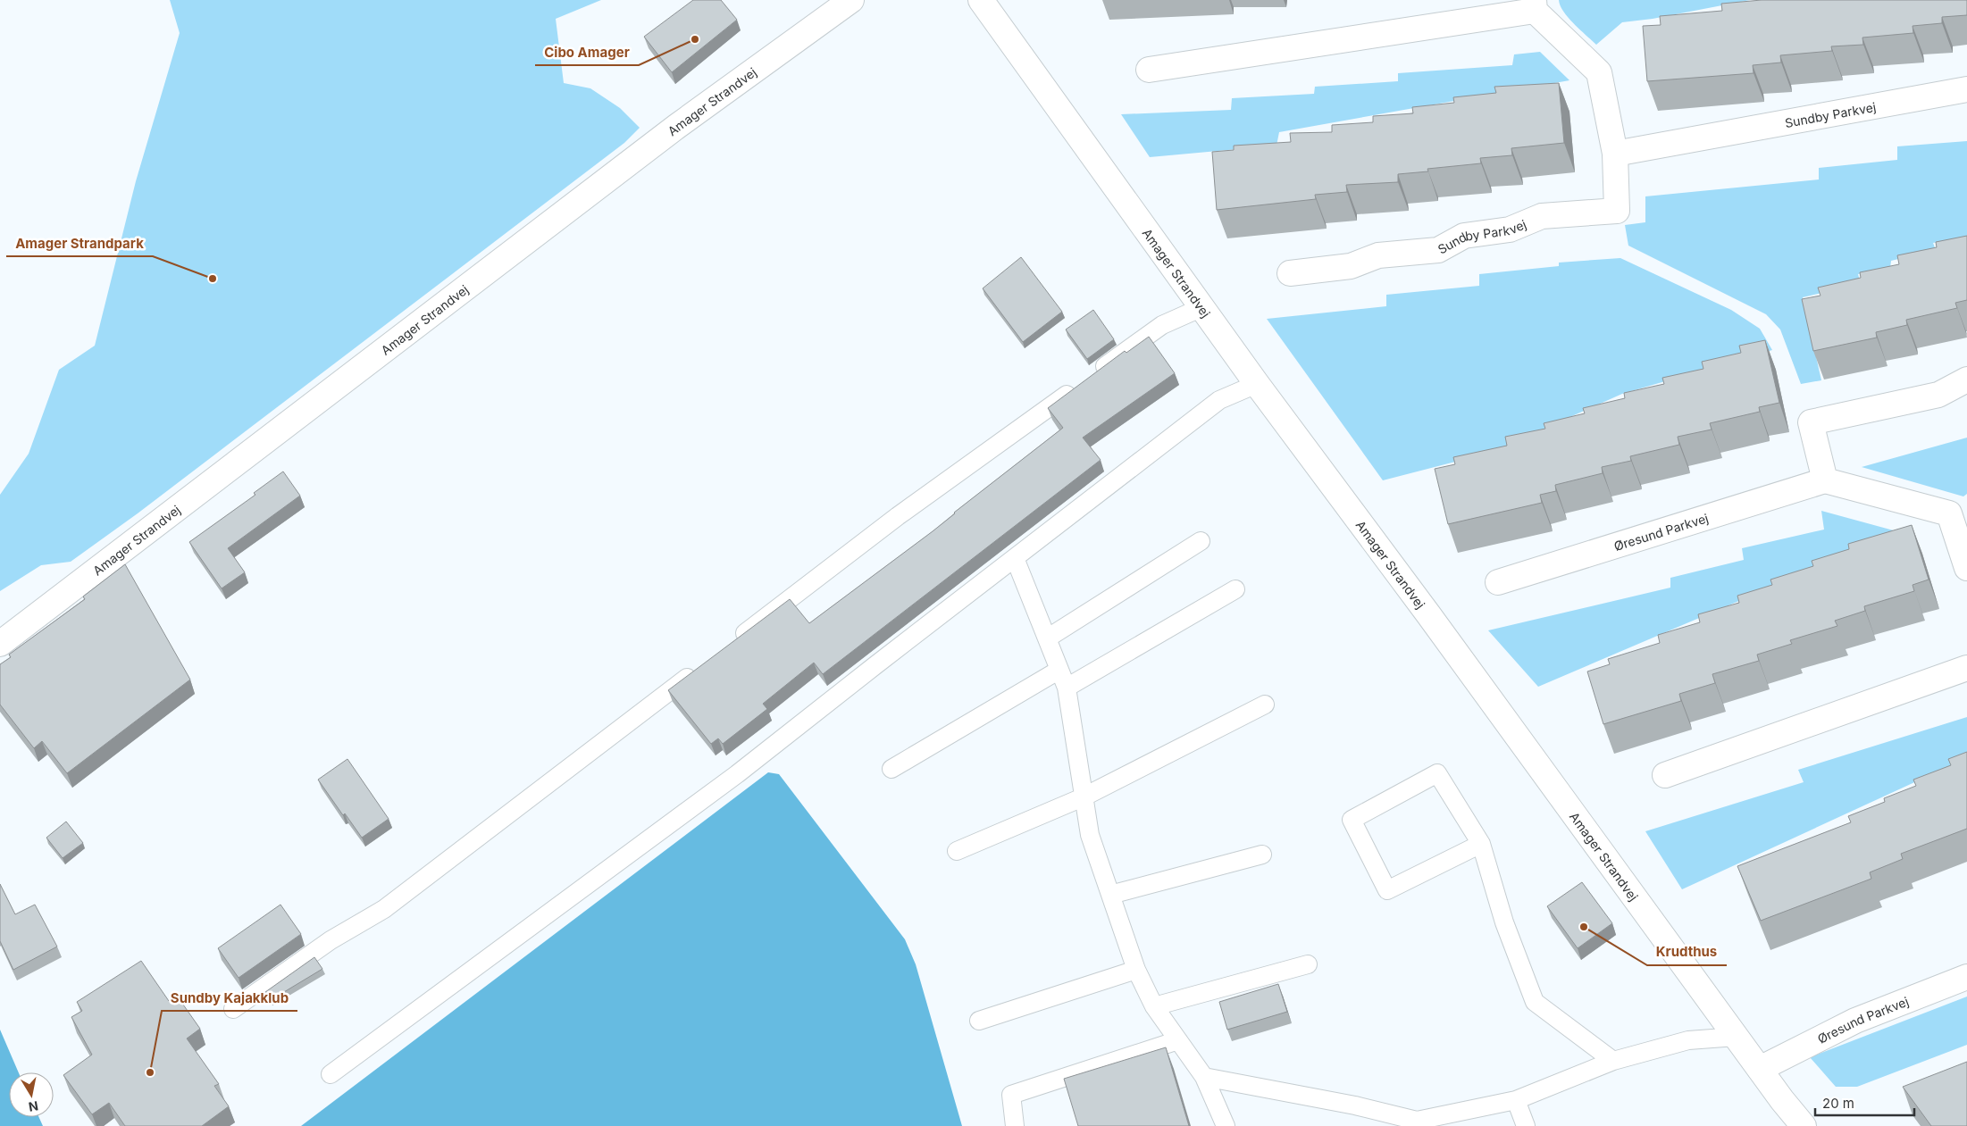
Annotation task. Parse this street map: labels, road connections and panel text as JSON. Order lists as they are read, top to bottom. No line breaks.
{"streets":{"street":["Amager Strandvej","Sundby Parkvej","Øresund Parkvej"]},"crossings":[["Amager Strandvej","Øresund Parkvej"]],"places":["Cibo Amager","Amager Strandpark","Krudthus","Sundby Kajakklub"],"scale_bar":"20 m","north":"bottom"}
